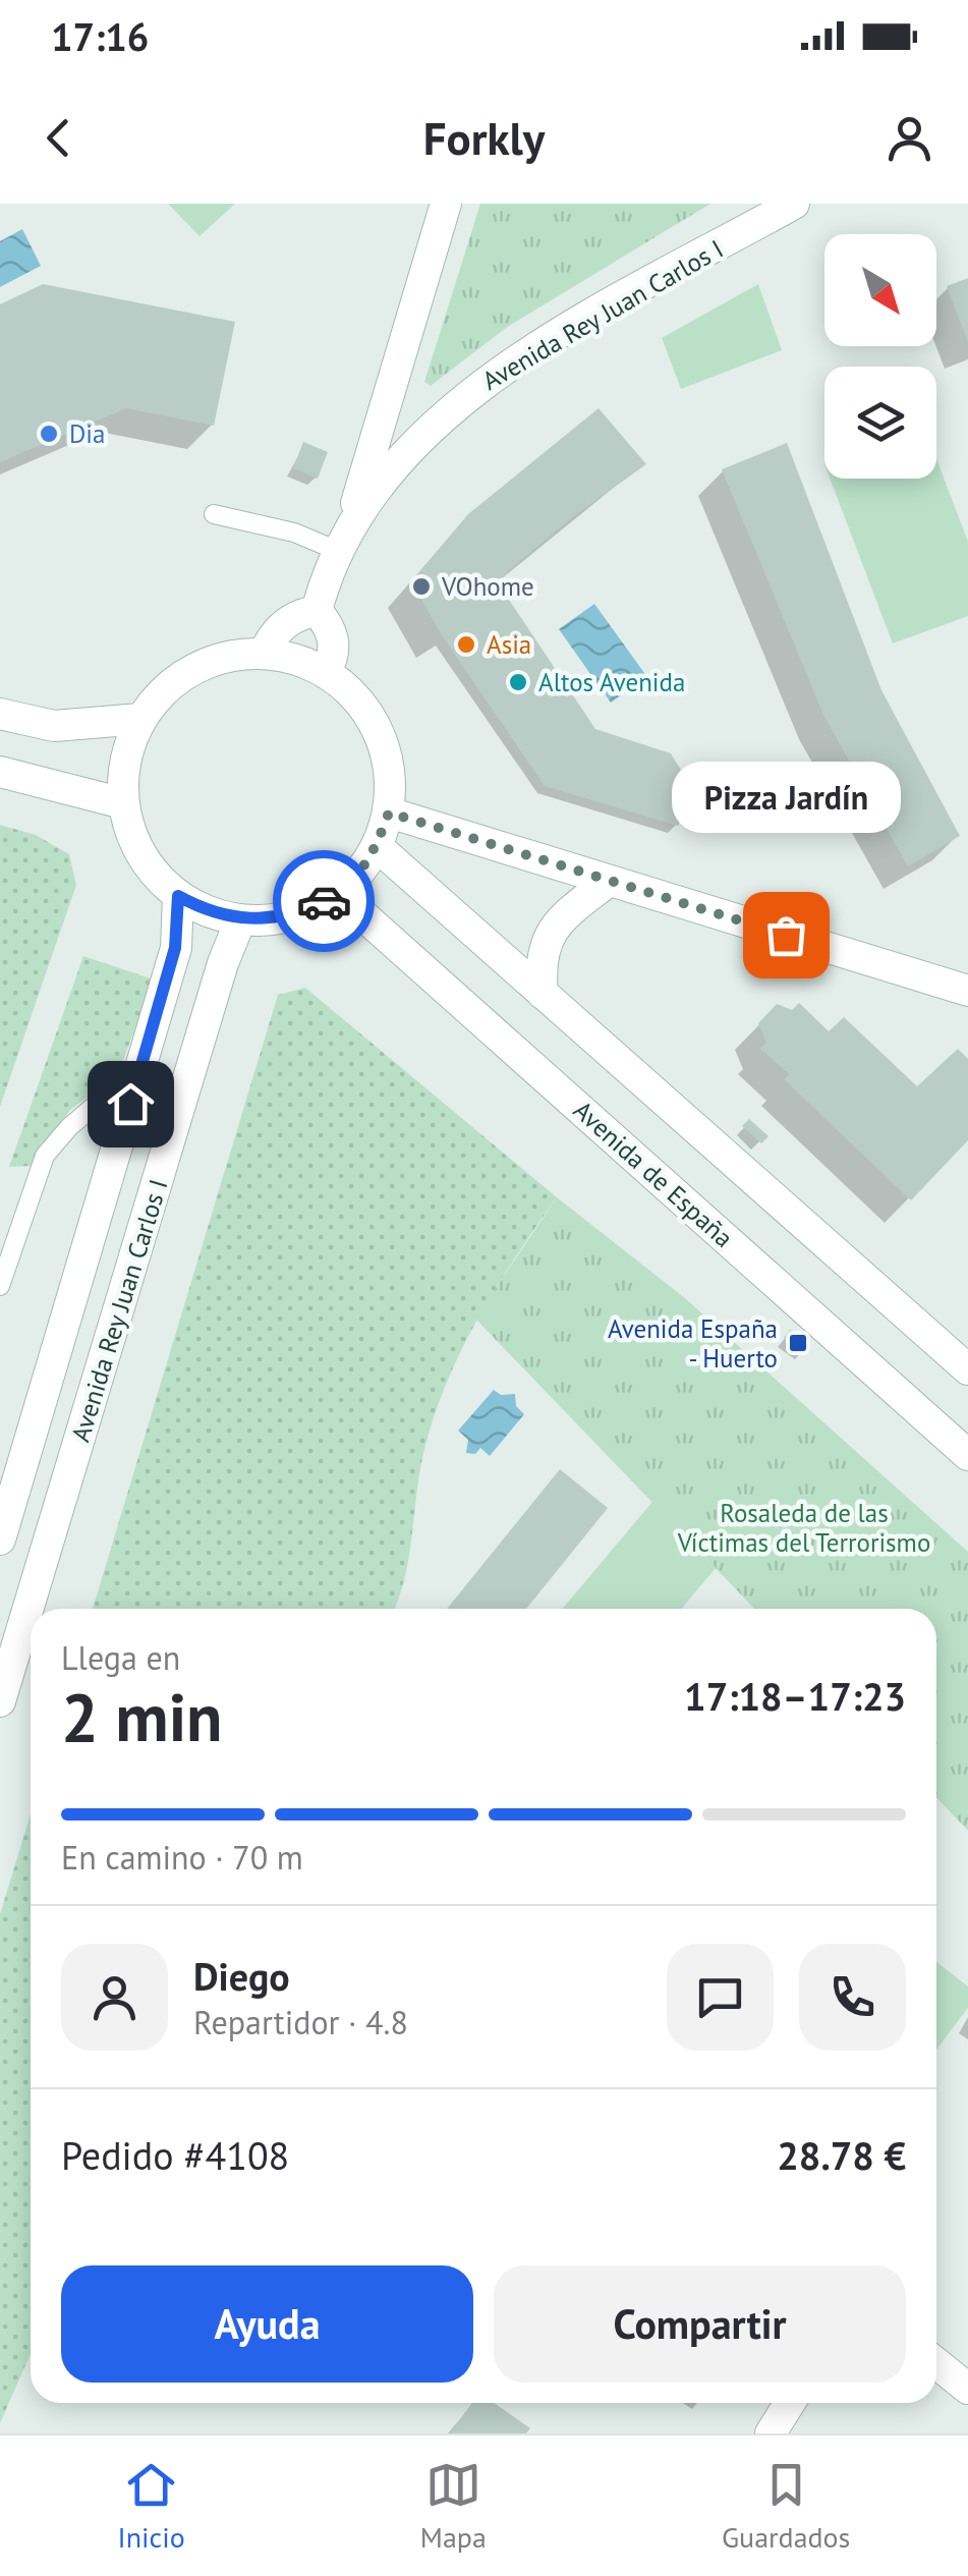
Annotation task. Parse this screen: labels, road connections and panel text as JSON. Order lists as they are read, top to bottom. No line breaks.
{"streets":{"street":["Avenida Rey Juan Carlos I","Avenida de España"]},"crossings":[["Avenida Rey Juan Carlos I","Avenida de España"]],"parks":["Rosaleda de las Víctimas del Terrorismo"],"places":{"other":["Dia","VOhome","Asia","Altos Avenida","Pizza Jardín"],"transit":["Avenida España - Huerto"]},"north":"bottom right","page":{"status":"17:16","header":"Forkly","bubble":"Pizza Jardín","heading":["2 min","Llega en","17:18–17:23"],"panel":["Diego","Repartidor · 4.8","Pedido #4108","28.78 €"],"bar":"En camino · 70 m","buttons":["Ayuda","Compartir"],"tabs":["Inicio","Mapa","Guardados"]}}
